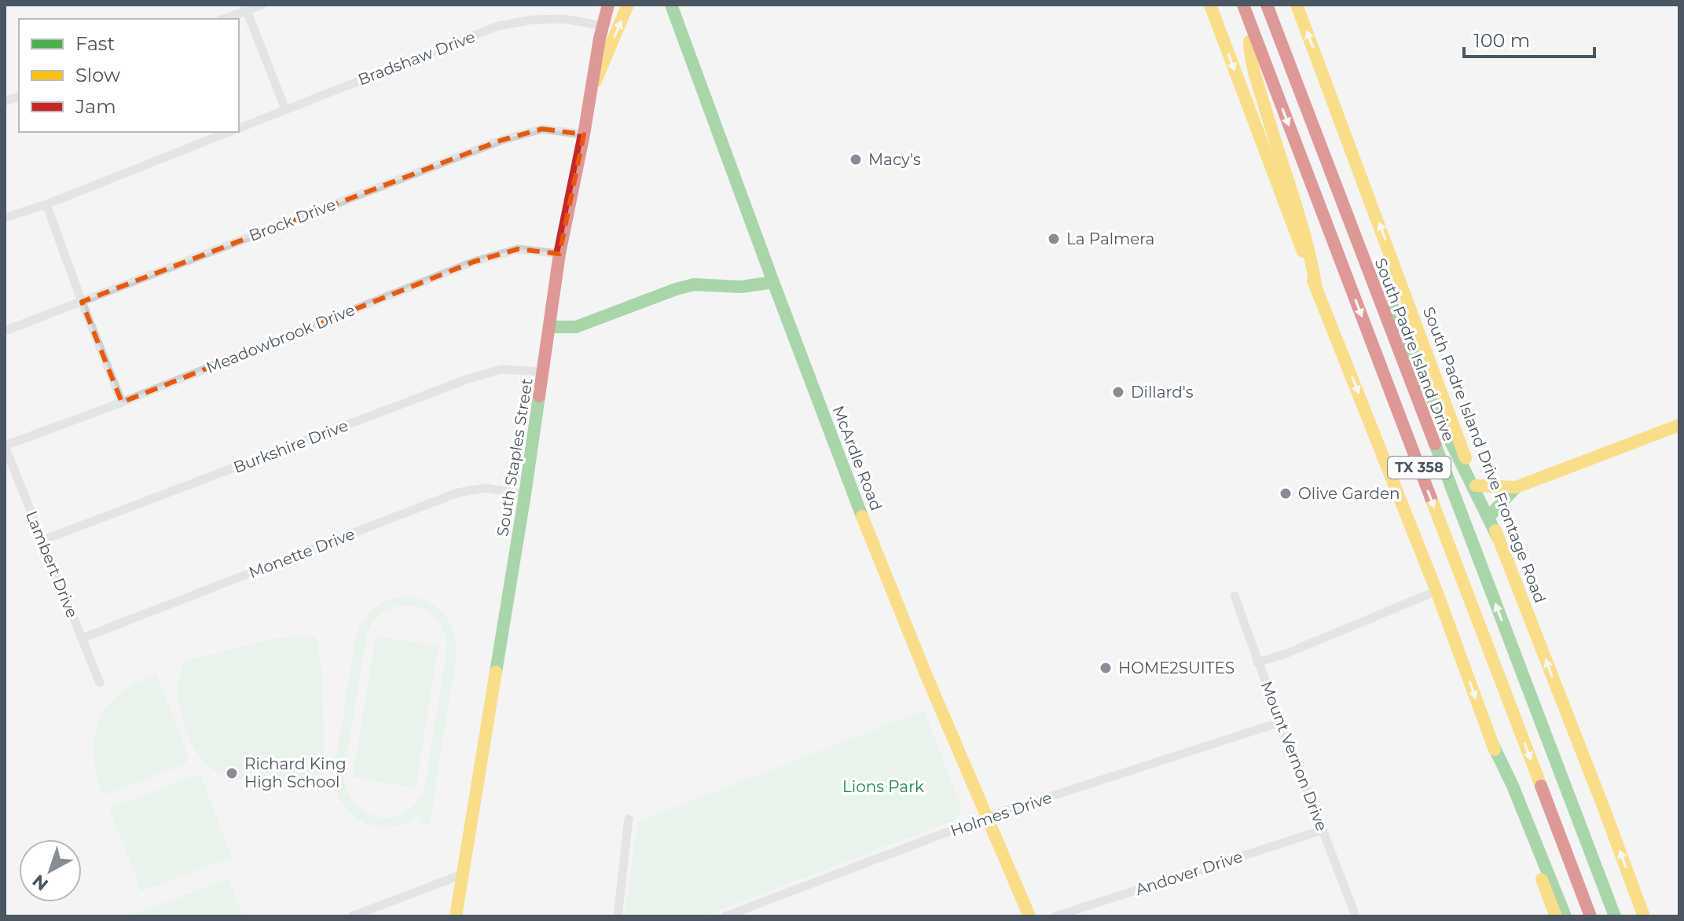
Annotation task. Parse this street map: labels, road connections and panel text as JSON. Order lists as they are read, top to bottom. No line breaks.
{"streets":{"main road":["South Padre Island Drive","South Padre Island Drive Frontage Road","South Staples Street","McArdle Road","TX 358"],"street":["Bradshaw Drive","Brock Drive","Meadowbrook Drive","Burkshire Drive","Monette Drive","Lambert Drive","Mount Vernon Drive","Holmes Drive","Andover Drive"]},"crossings":[["Bradshaw Drive","South Staples Street"],["Brock Drive","South Staples Street"],["Meadowbrook Drive","South Staples Street"],["Meadowbrook Drive","Lambert Drive"],["Burkshire Drive","South Staples Street"],["Burkshire Drive","Lambert Drive"],["South Staples Street","Monette Drive"],["McArdle Road","Holmes Drive"],["Monette Drive","Lambert Drive"],["Mount Vernon Drive","Holmes Drive"],["Mount Vernon Drive","Andover Drive"]],"parks":["Lions Park"],"places":["Macy's","La Palmera","Dillard's","Olive Garden","HOME2SUITES","Richard King High School"],"legend":["Fast","Slow","Jam"],"scale_bar":"100 m","north":"bottom left"}
